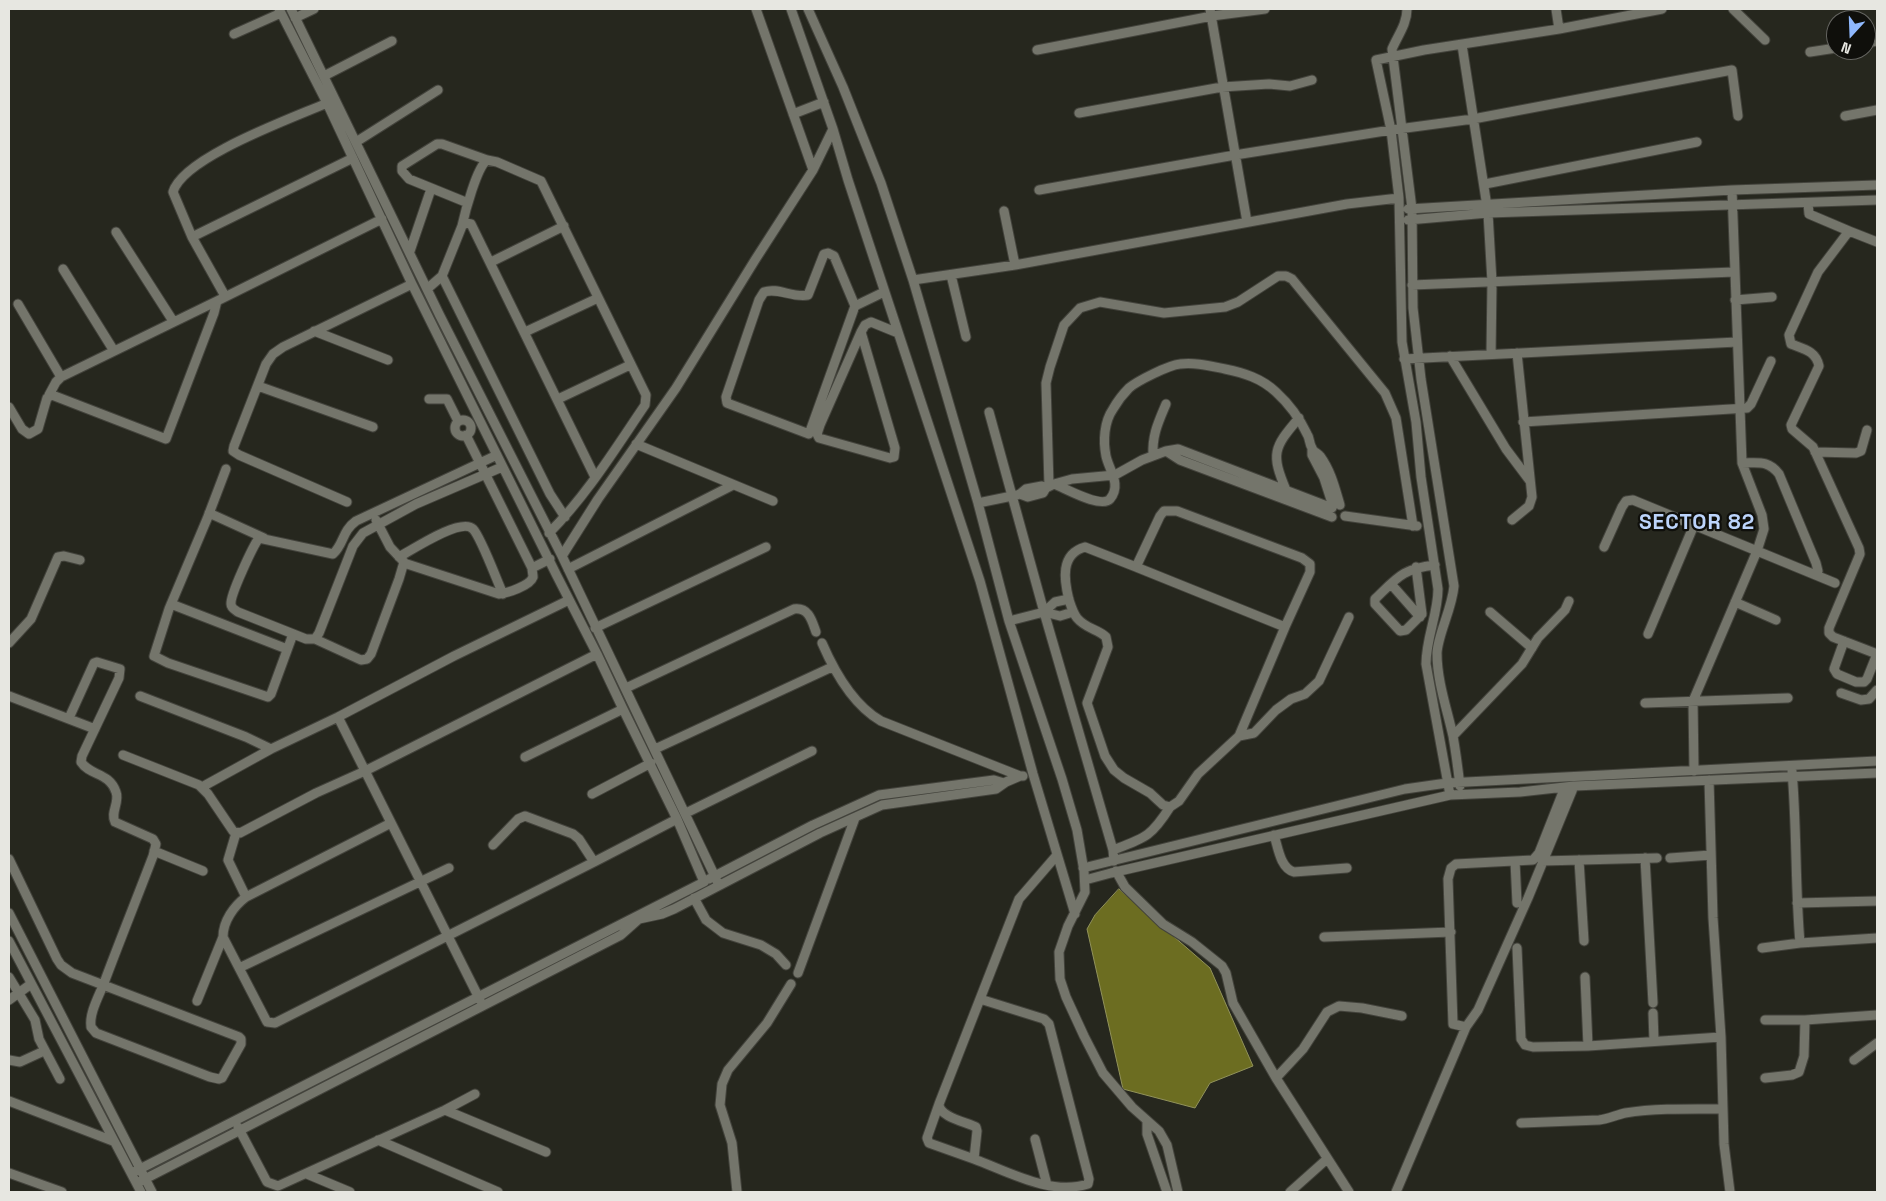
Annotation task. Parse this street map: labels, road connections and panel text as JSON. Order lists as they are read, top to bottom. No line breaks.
{"districts":["SECTOR 82"],"north":"bottom"}
